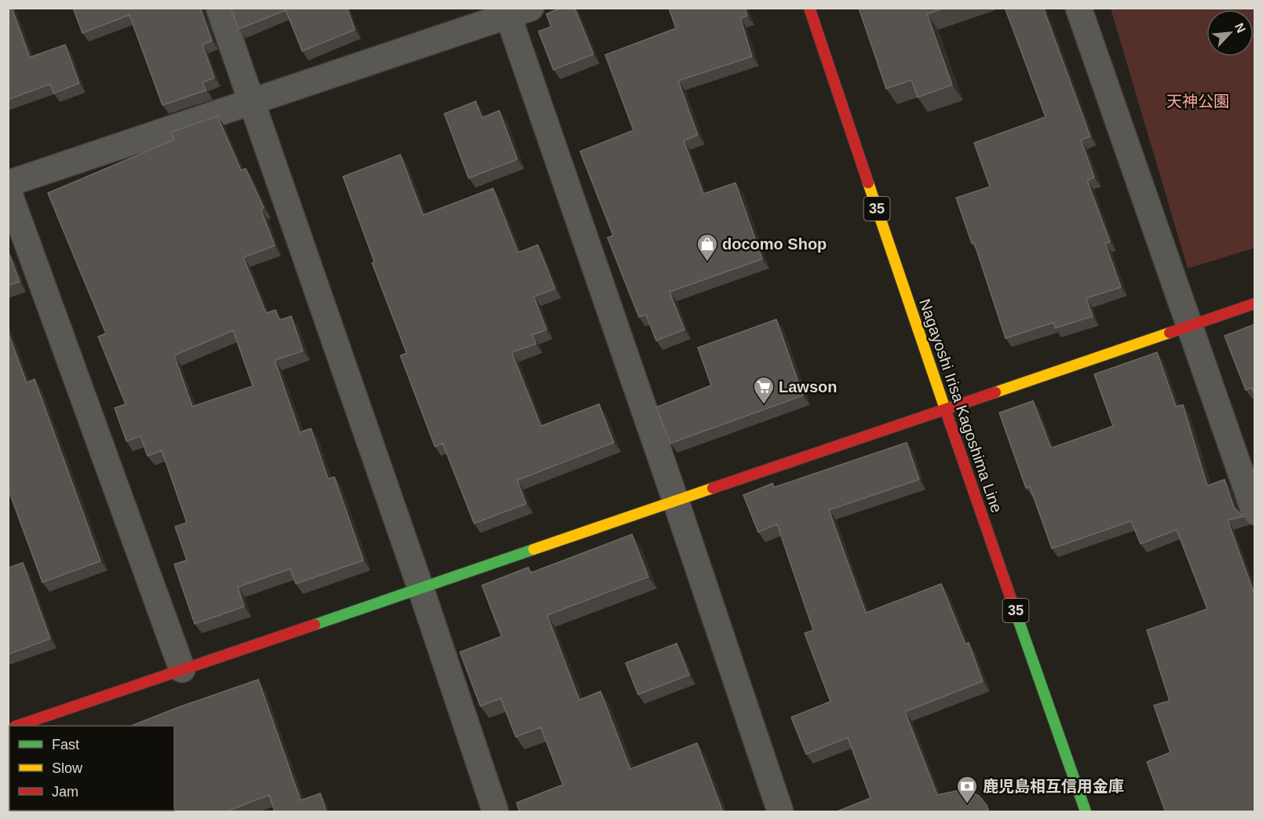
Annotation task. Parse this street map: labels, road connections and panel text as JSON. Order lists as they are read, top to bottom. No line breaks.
{"streets":{"street":["35","Nagayoshi Irisa Kagoshima Line"]},"parks":["天神公園"],"places":{"shop":["docomo Shop"],"supermarket":["Lawson"],"bank":["鹿児島相互信用金庫"]},"legend":["Fast","Slow","Jam"],"north":"top right"}
